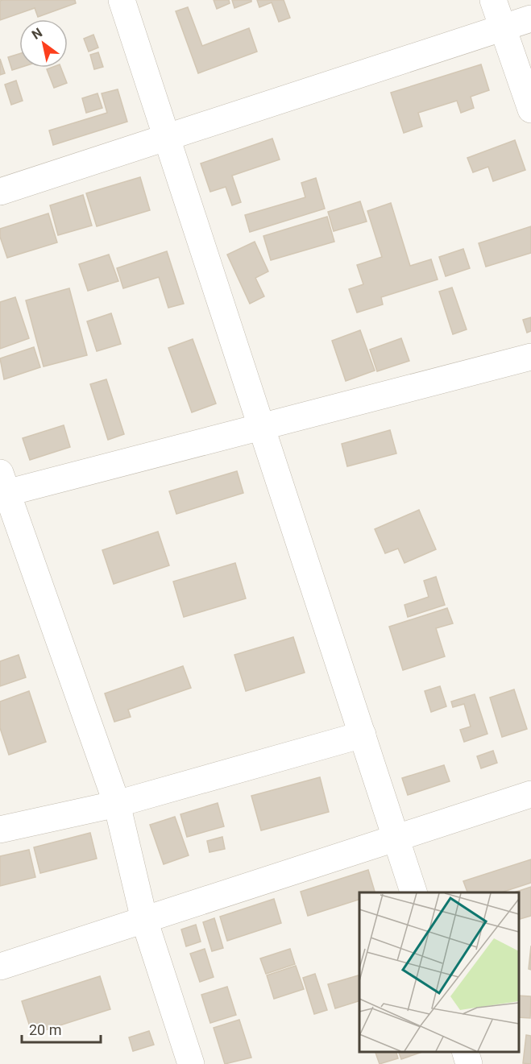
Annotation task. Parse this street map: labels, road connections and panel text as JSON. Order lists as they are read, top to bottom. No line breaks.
{"scale_bar":"20 m","north":"top left"}
